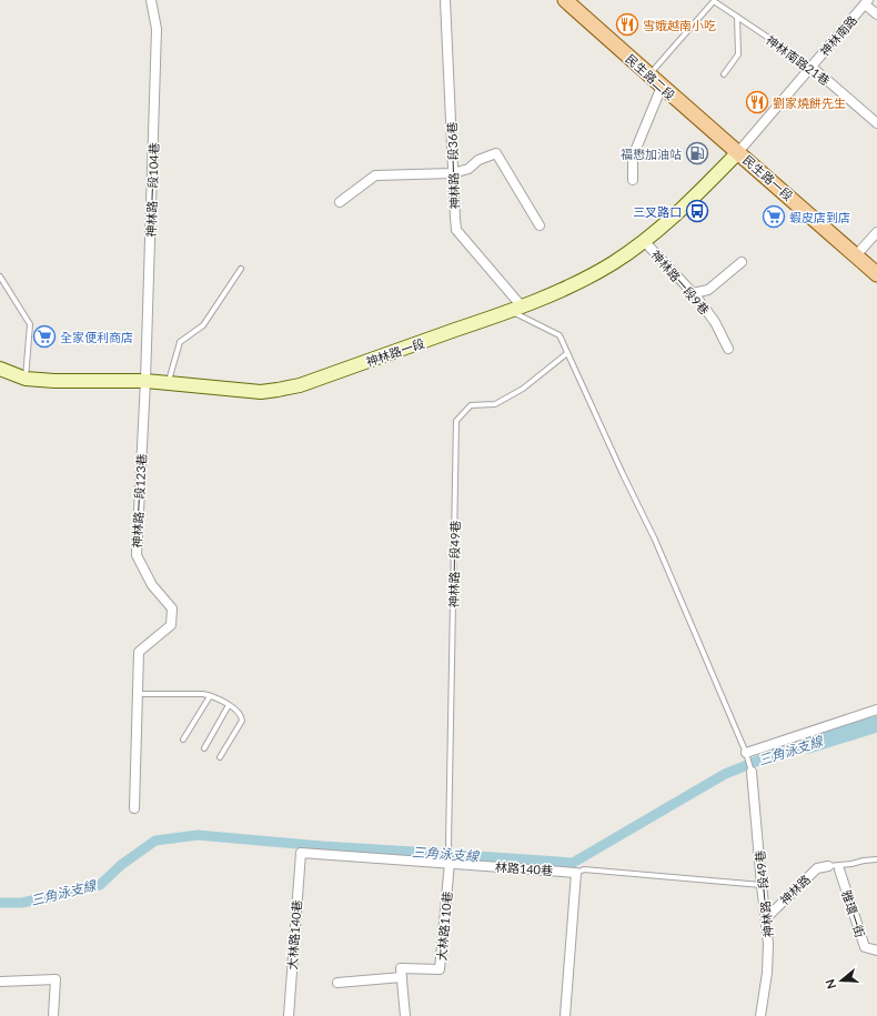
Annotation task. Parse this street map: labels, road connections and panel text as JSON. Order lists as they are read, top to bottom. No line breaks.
{"streets":{"main road":["民生路二段","民生路一段"],"street":["神林南路","神林南路21巷","神林路一段36巷","神林路一段104巷","神林路一段9巷","神林路一段","神林路一段123巷","神林路一段49巷","林路140巷","神林路","雅環一街","大林路110巷","大林路140巷"]},"crossings":[["神林南路","神林南路21巷"],["神林南路","民生路二段"],["神林南路","民生路一段"],["神林南路","神林路一段"],["民生路二段","民生路一段"],["民生路二段","神林路一段"],["神林路一段36巷","神林路一段"],["民生路一段","神林路一段"],["神林路一段104巷","神林路一段"],["神林路一段104巷","神林路一段123巷"],["神林路一段9巷","神林路一段"],["神林路一段","神林路一段123巷"],["神林路一段49巷","林路140巷"],["神林路一段49巷","神林路"],["神林路一段49巷","大林路110巷"],["林路140巷","大林路110巷"],["林路140巷","大林路140巷"]],"water":["三角泳支線"],"places":{"restaurant":["雪娥越南小吃","劉家燒餅先生"],"fuel station":["福懋加油站"],"bus stop":["三叉路口"],"supermarket":["蝦皮店到店","全家便利商店"]},"north":"left"}
